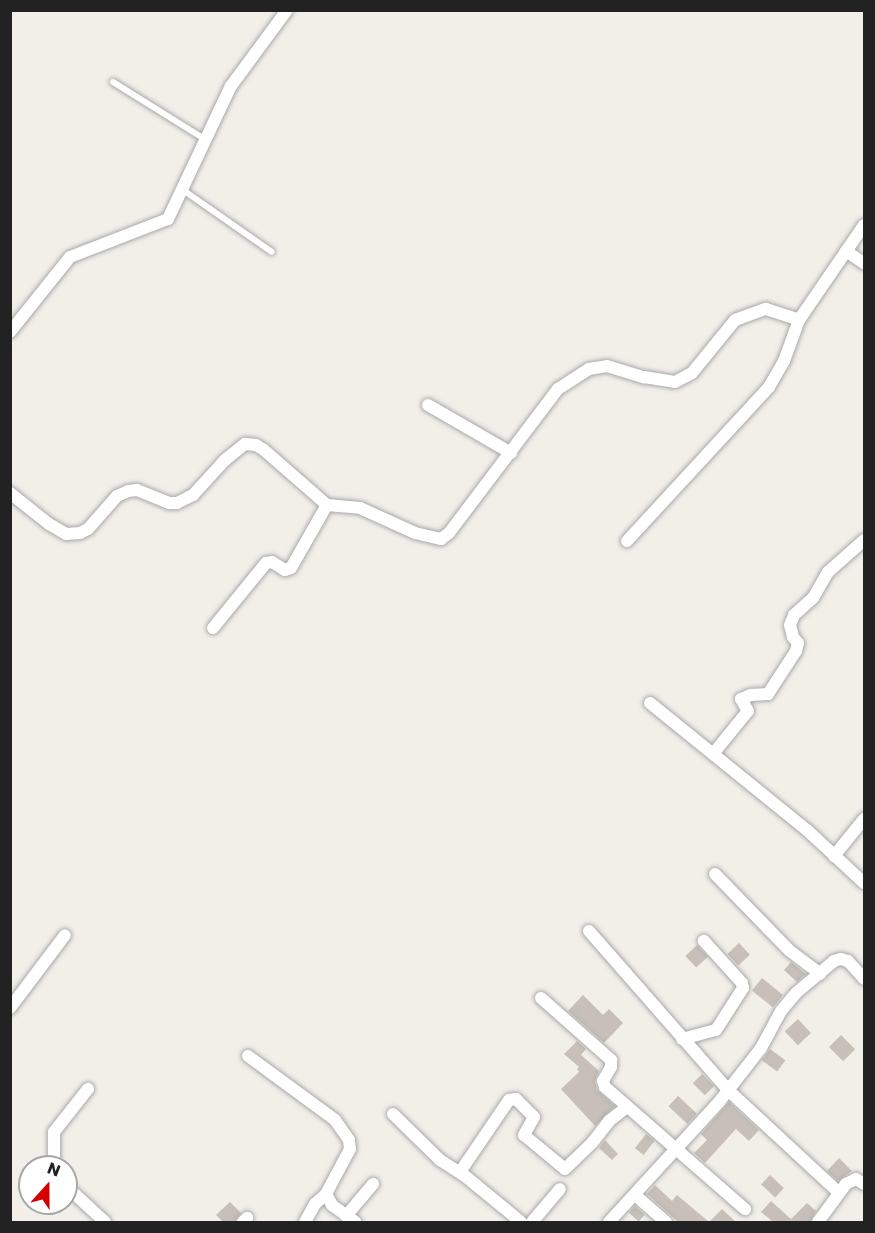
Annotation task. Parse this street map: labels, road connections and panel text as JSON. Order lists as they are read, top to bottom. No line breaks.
{"north":"top"}
